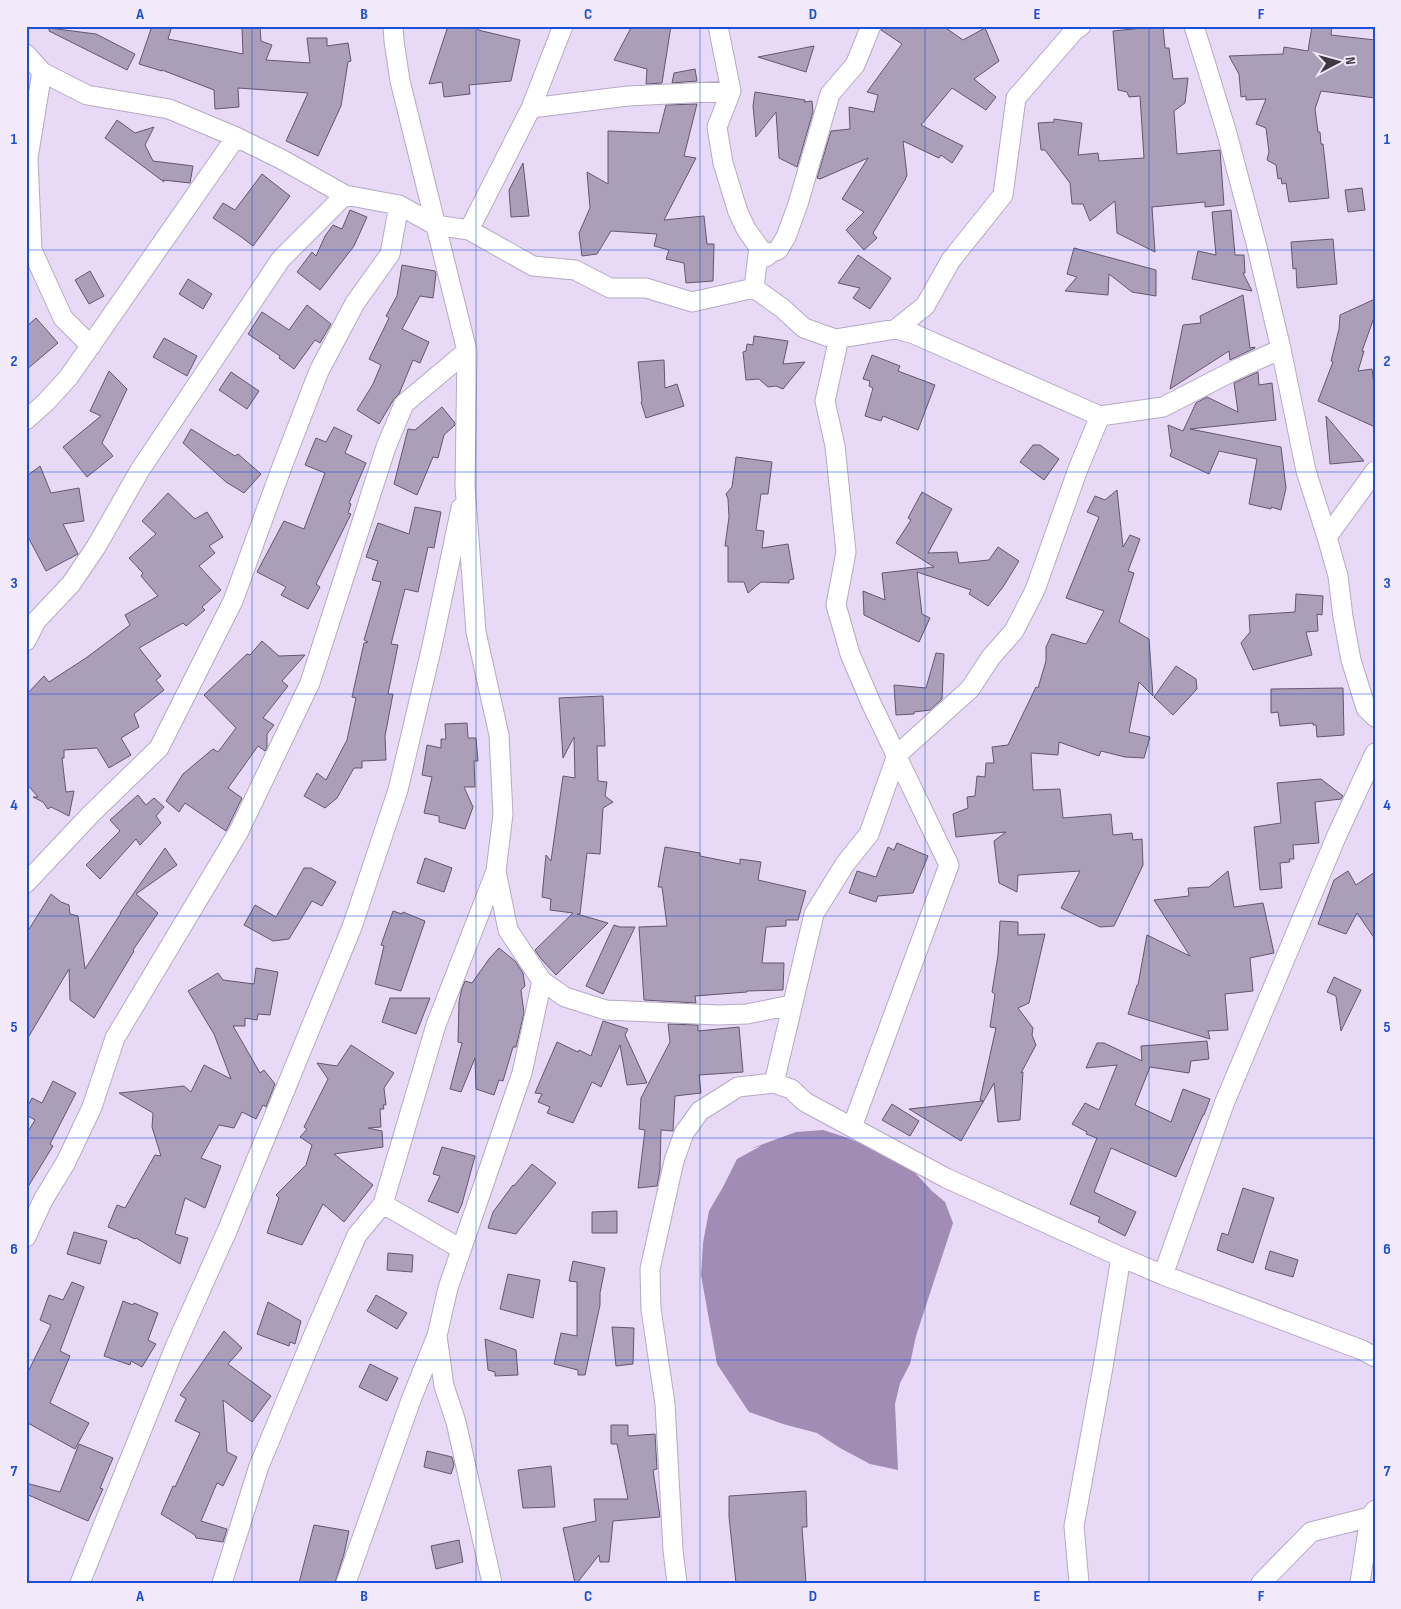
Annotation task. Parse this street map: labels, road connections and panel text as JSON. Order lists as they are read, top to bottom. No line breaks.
{"north":"right","grid":{"columns":["A","B","C","D","E","F"],"rows":["1","2","3","4","5","6","7"]}}
